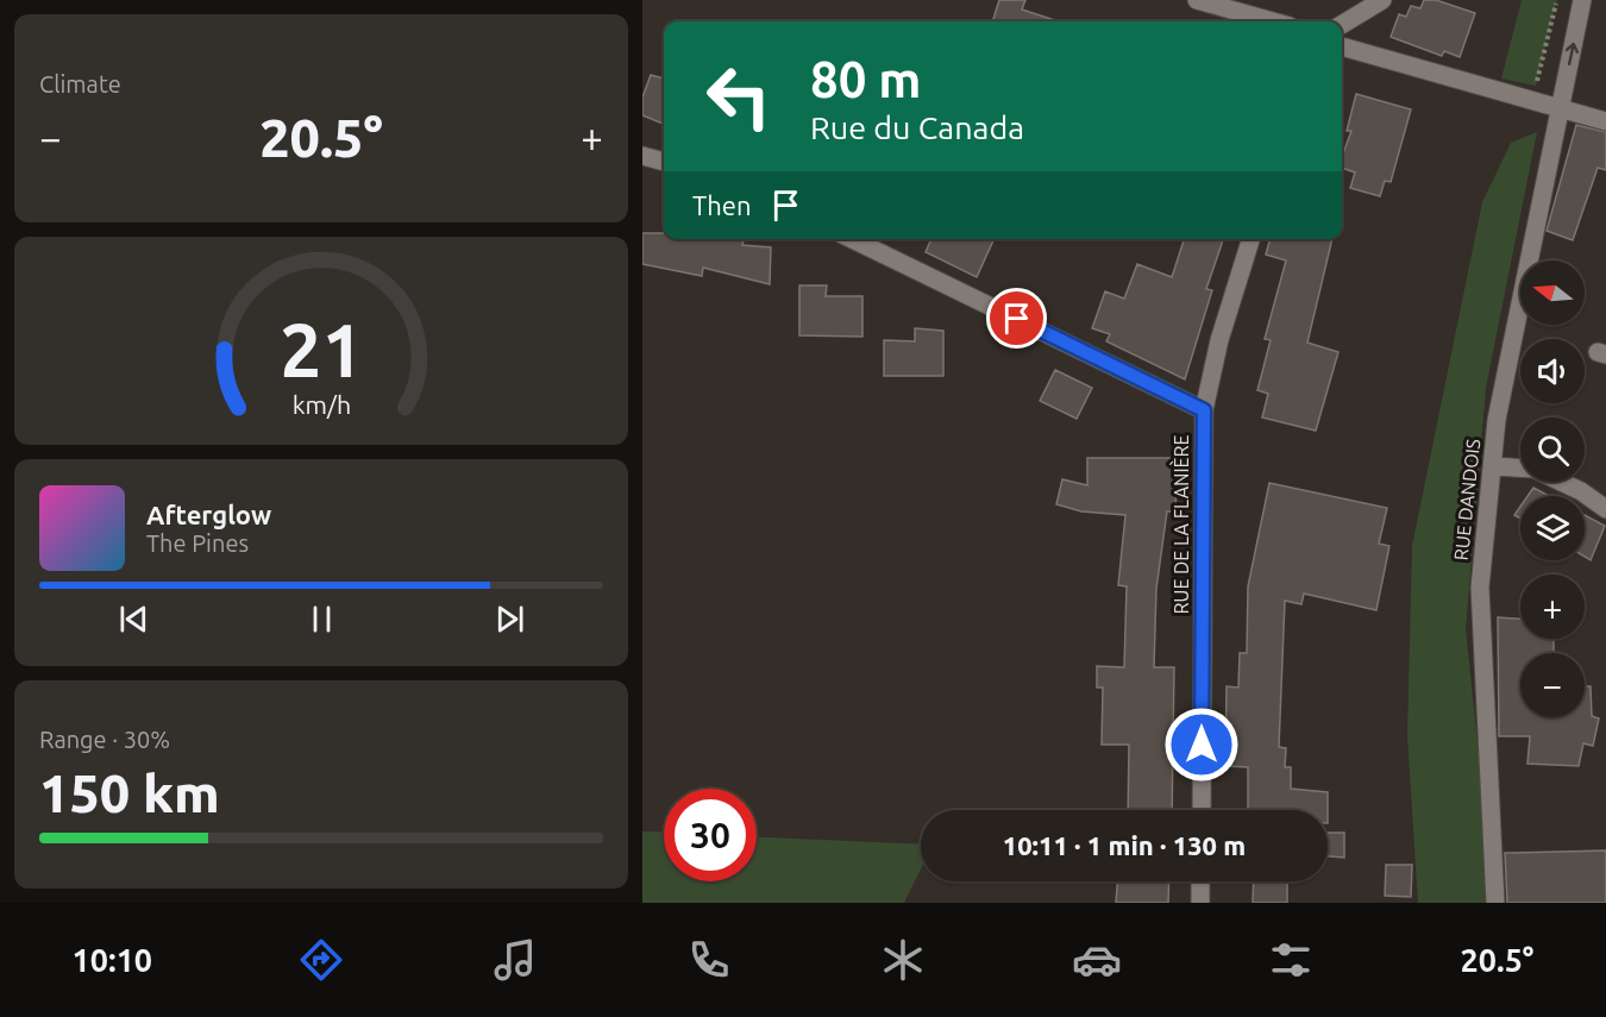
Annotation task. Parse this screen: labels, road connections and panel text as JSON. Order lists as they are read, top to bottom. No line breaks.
{"streets":{"street":["RUE DANDOIS","RUE DE LA FLANIÈRE"]},"north":"left","page":{"tile":["Climate",["Range · 30%","150 km"]],"turn":["80 m","Rue du Canada"],"heat":["−","20.5°","+"],"then":"Then","map_buttons":["+","−"],"song":["Afterglow","The Pines"],"limit":"30","trip":"10:11 · 1 min · 130 m","tabs":["10:10","20.5°"],"gauge":["21","km/h"]}}
